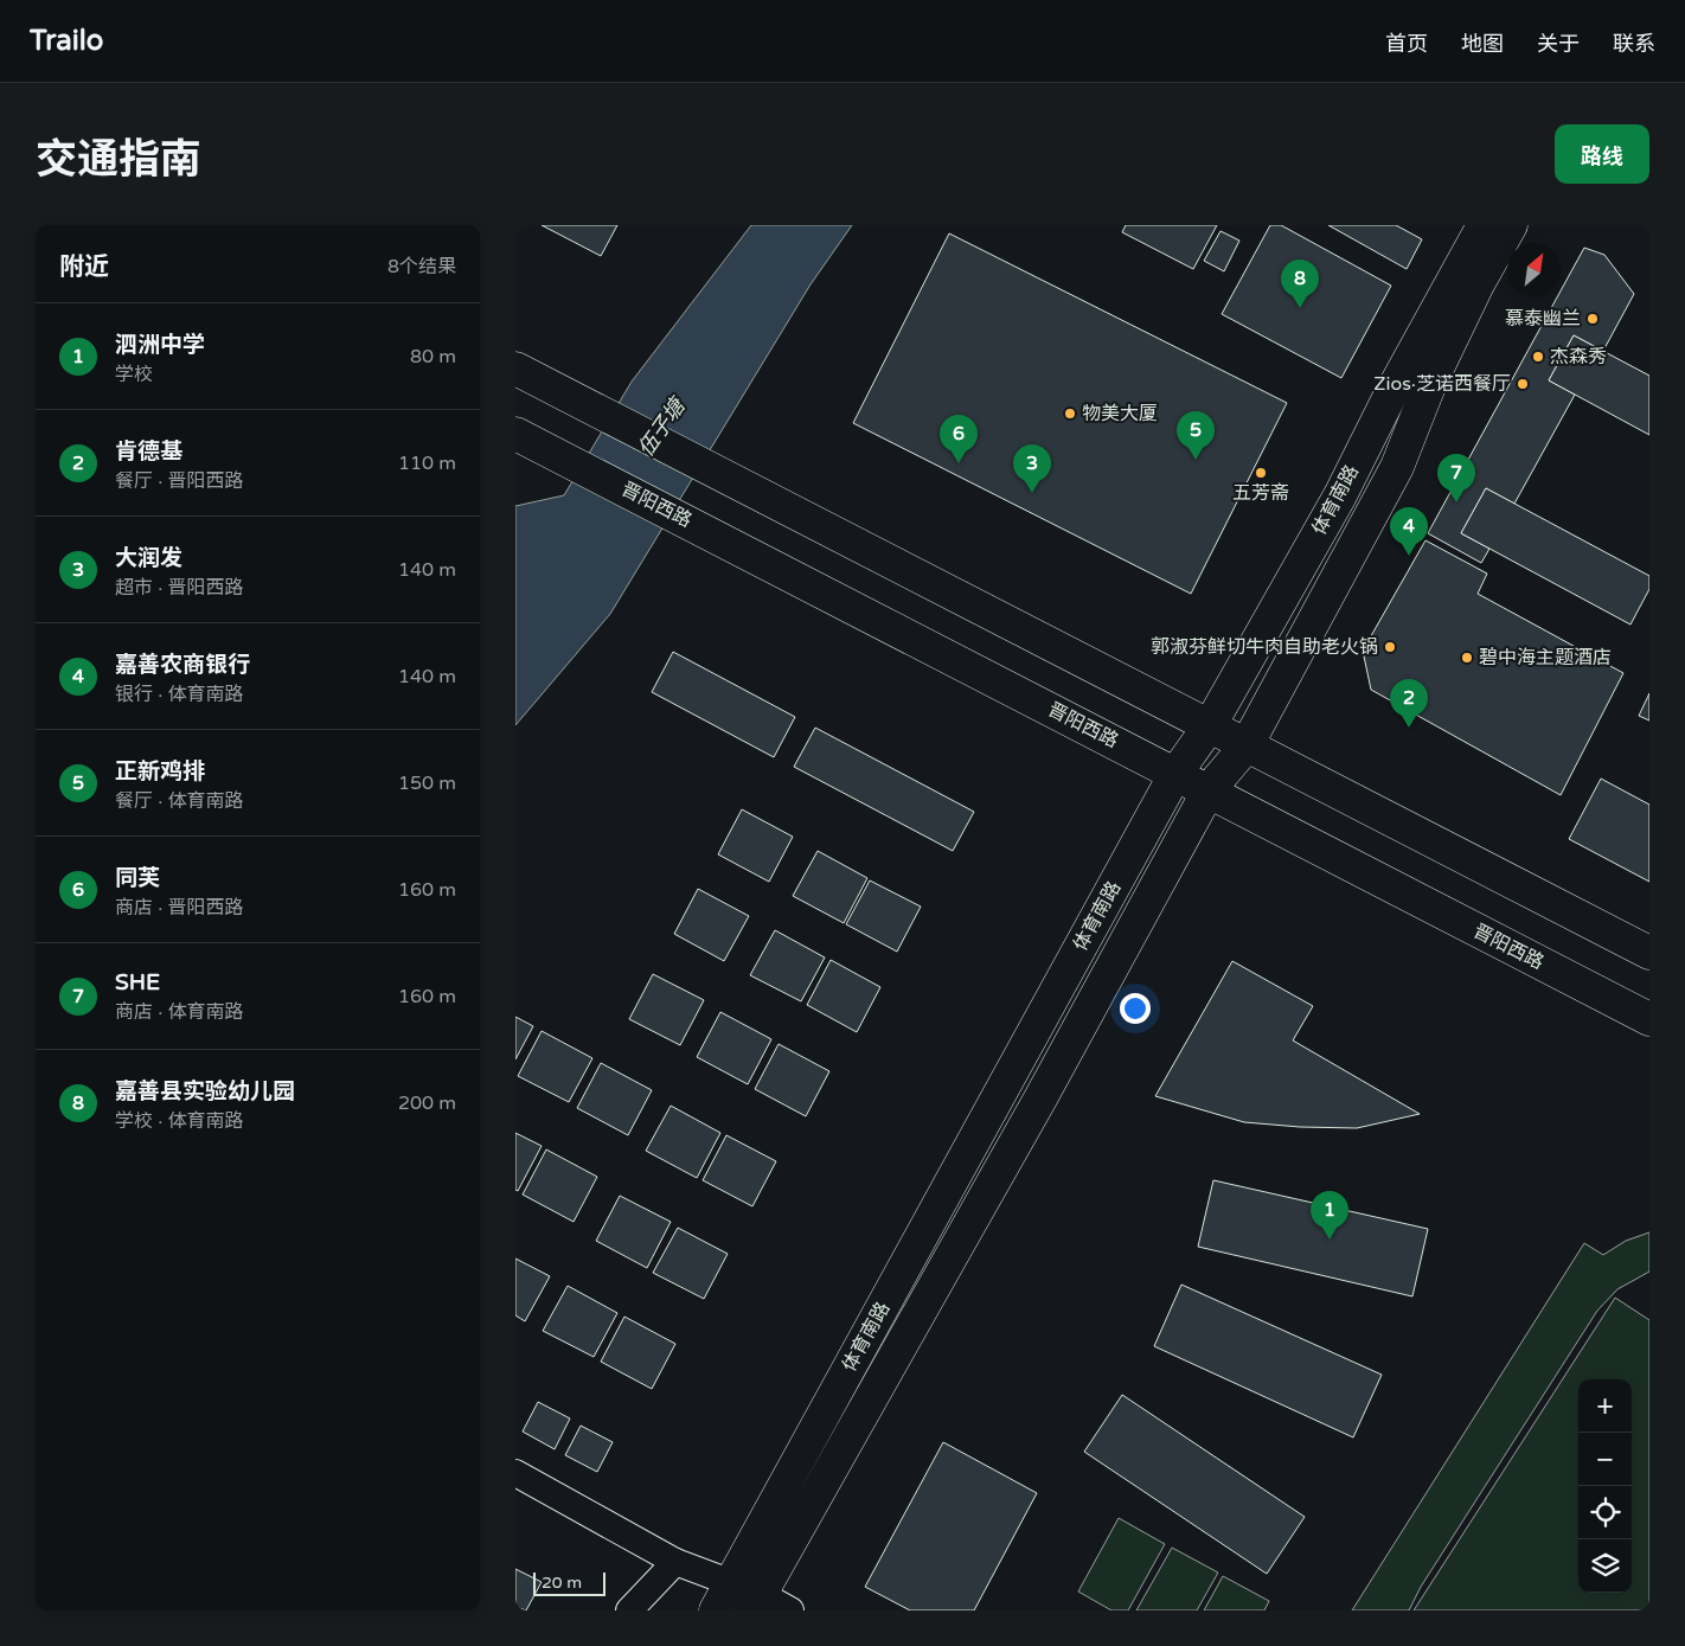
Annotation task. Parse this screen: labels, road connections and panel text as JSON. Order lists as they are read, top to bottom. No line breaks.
{"streets":{"main road":["体育南路","晋阳西路"]},"crossings":[["体育南路","晋阳西路"]],"water":["伍子塘"],"places":["慕泰幽兰","杰森秀","Zios·芝诺西餐厅","物美大厦","五芳斋","郭淑芬鲜切牛肉自助老火锅","碧中海主题酒店"],"scale_bar":"20 m","north":"top right","page":{"header":"Trailo","nav":["首页","地图","关于","联系"],"title":"交通指南","buttons":"路线","heading":["附近","8个结果"],"pins":["8","5","6","3","7","4","2","1"],"list":[{"mark":"1","name":"泗洲中学","note":"学校","value":"80 m"},{"mark":"2","name":"肯德基","note":"餐厅 · 晋阳西路","value":"110 m"},{"mark":"3","name":"大润发","note":"超市 · 晋阳西路","value":"140 m"},{"mark":"4","name":"嘉善农商银行","note":"银行 · 体育南路","value":"140 m"},{"mark":"5","name":"正新鸡排","note":"餐厅 · 体育南路","value":"150 m"},{"mark":"6","name":"同芙","note":"商店 · 晋阳西路","value":"160 m"},{"mark":"7","name":"SHE","note":"商店 · 体育南路","value":"160 m"},{"mark":"8","name":"嘉善县实验幼儿园","note":"学校 · 体育南路","value":"200 m"}],"map_buttons":["+","−"],"scale":"20 m"}}
